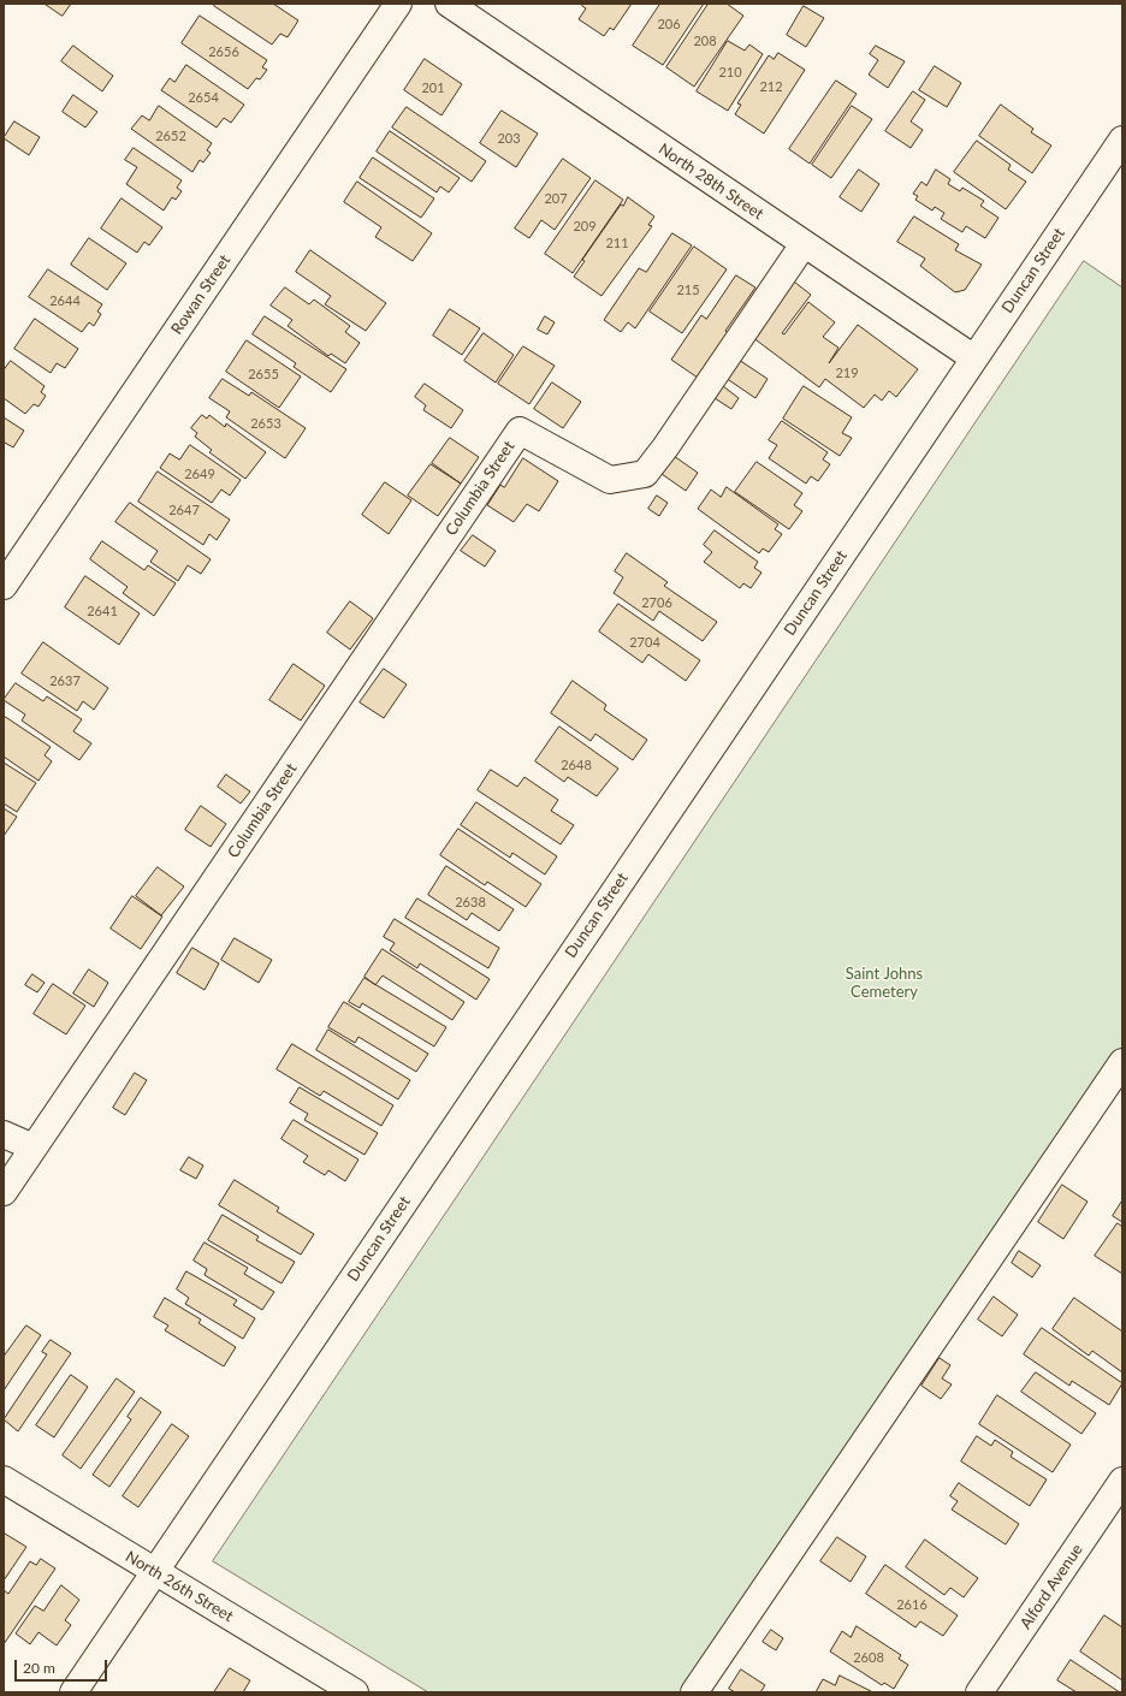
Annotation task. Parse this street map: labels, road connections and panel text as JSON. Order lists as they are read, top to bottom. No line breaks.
{"streets":{"street":["North 28th Street","Duncan Street","Rowan Street","Columbia Street","North 26th Street","Alford Avenue"]},"crossings":[["North 28th Street","Duncan Street"],["North 28th Street","Columbia Street"],["Duncan Street","North 26th Street"]],"parks":["Saint Johns Cemetery"],"house_numbers":["206","208","2656","210","212","201","2654","2652","203","207","209","211","215","2644","219","2655","2653","2649","2647","2706","2641","2704","2637","2648","2638","2616","2608"],"scale_bar":"20 m"}
